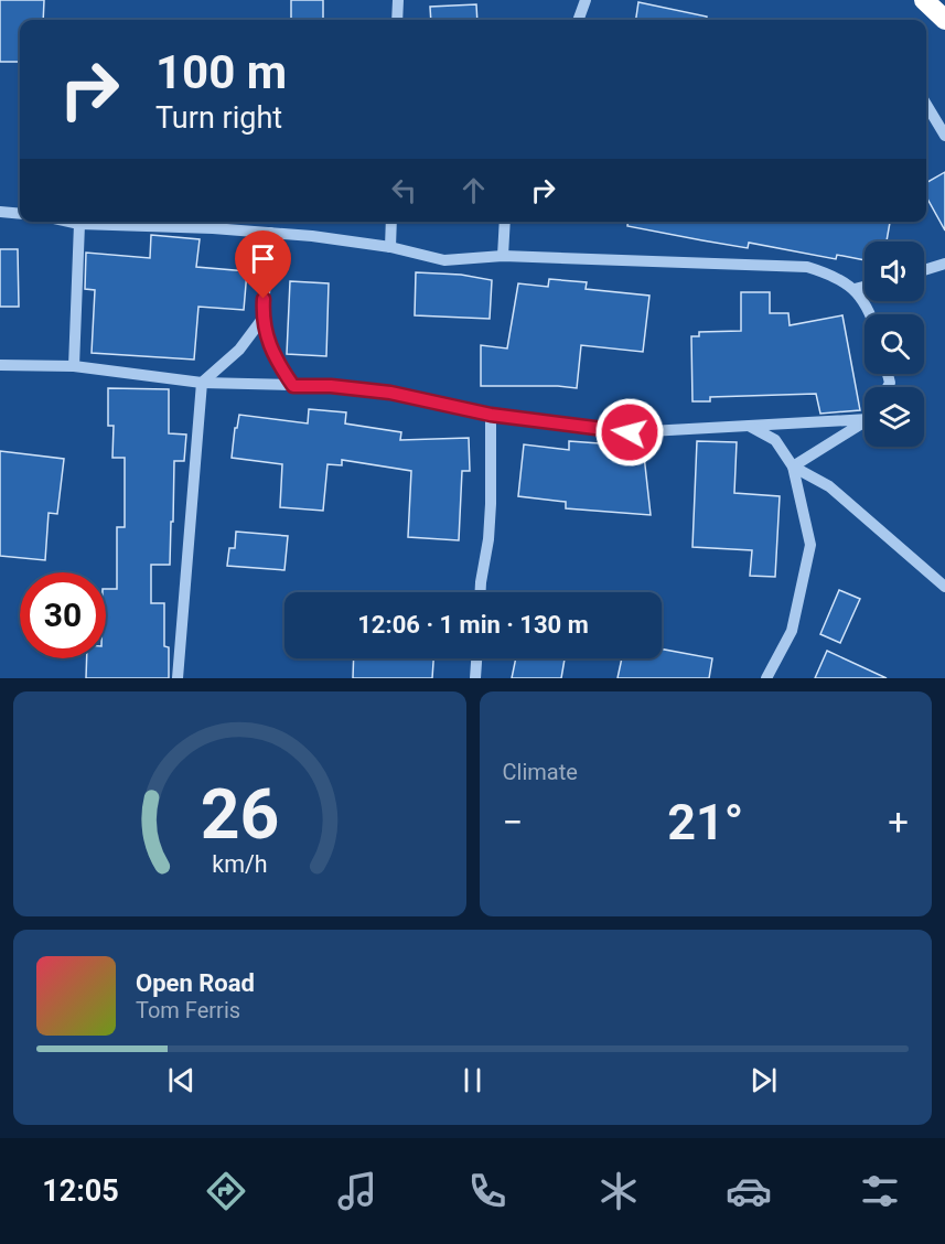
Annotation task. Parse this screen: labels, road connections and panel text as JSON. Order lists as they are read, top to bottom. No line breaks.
{"page":{"turn":["100 m","Turn right"],"limit":"30","trip":"12:06 · 1 min · 130 m","tile":"Climate","heat":["−","21°","+"],"song":["Open Road","Tom Ferris"],"tabs":"12:05","gauge":["26","km/h"]}}
